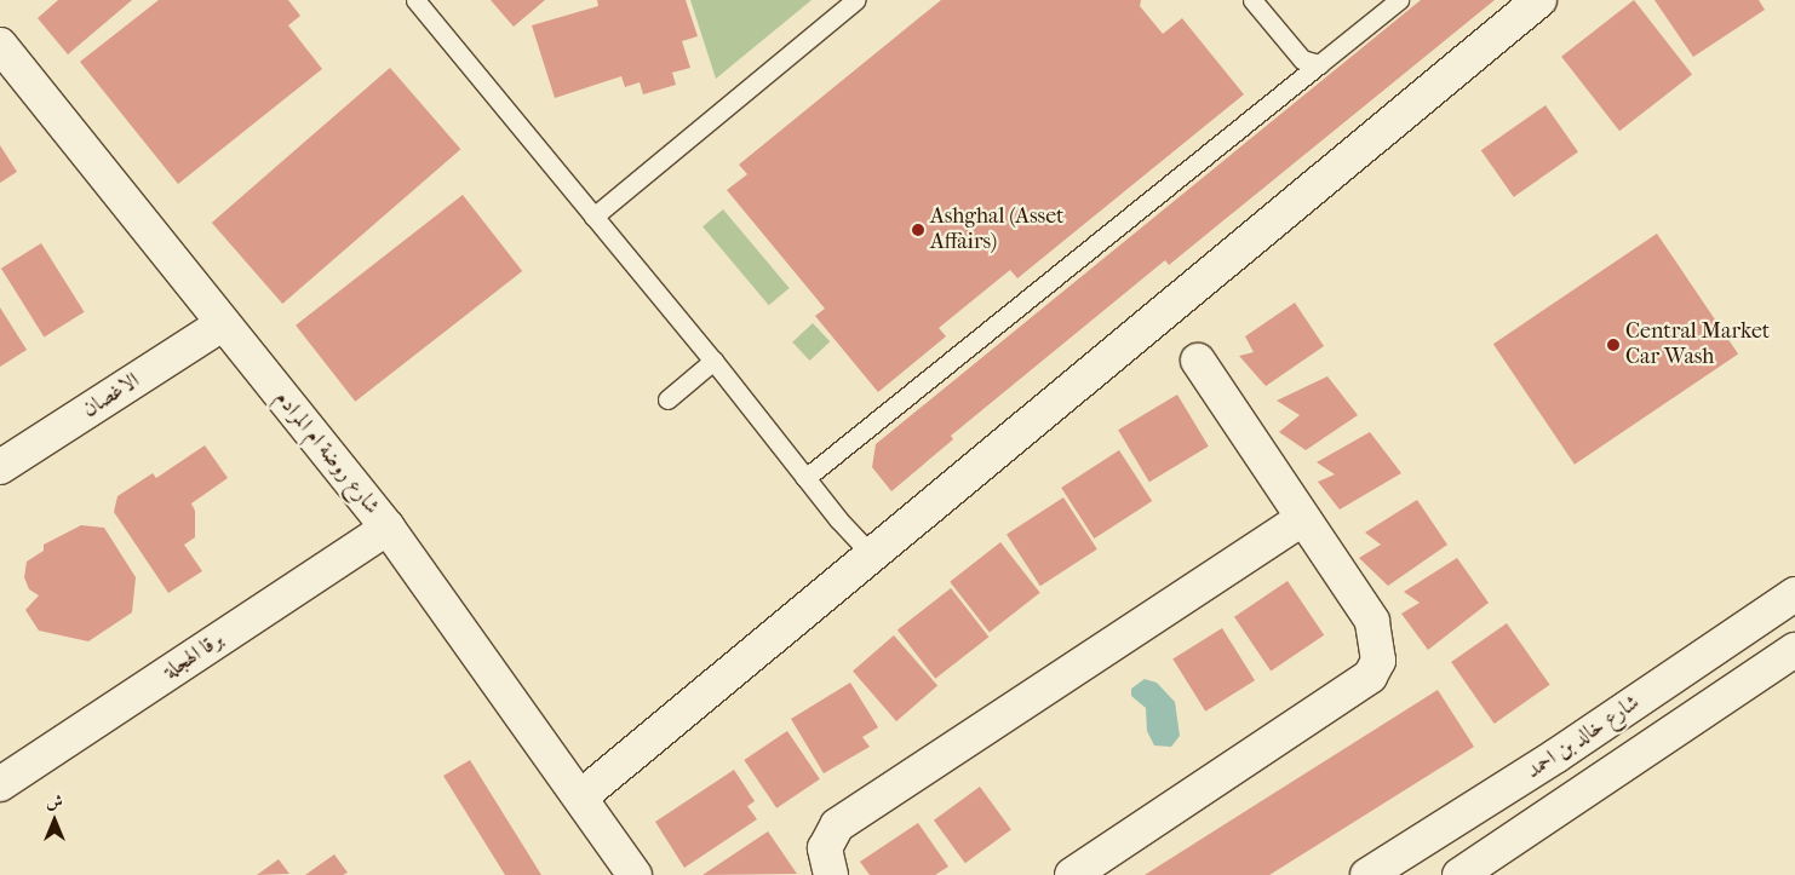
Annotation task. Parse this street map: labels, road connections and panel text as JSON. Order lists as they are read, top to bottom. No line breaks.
{"streets":{"street":["الاغصان","شارع روضة ام المرادم","برقا الهجلة","شارع خالد بن احمد"]},"crossings":[["الاغصان","شارع روضة ام المرادم"],["شارع روضة ام المرادم","برقا الهجلة"]],"places":["Ashghal (Asset Affairs)","Central Market Car Wash"],"north":"top"}
